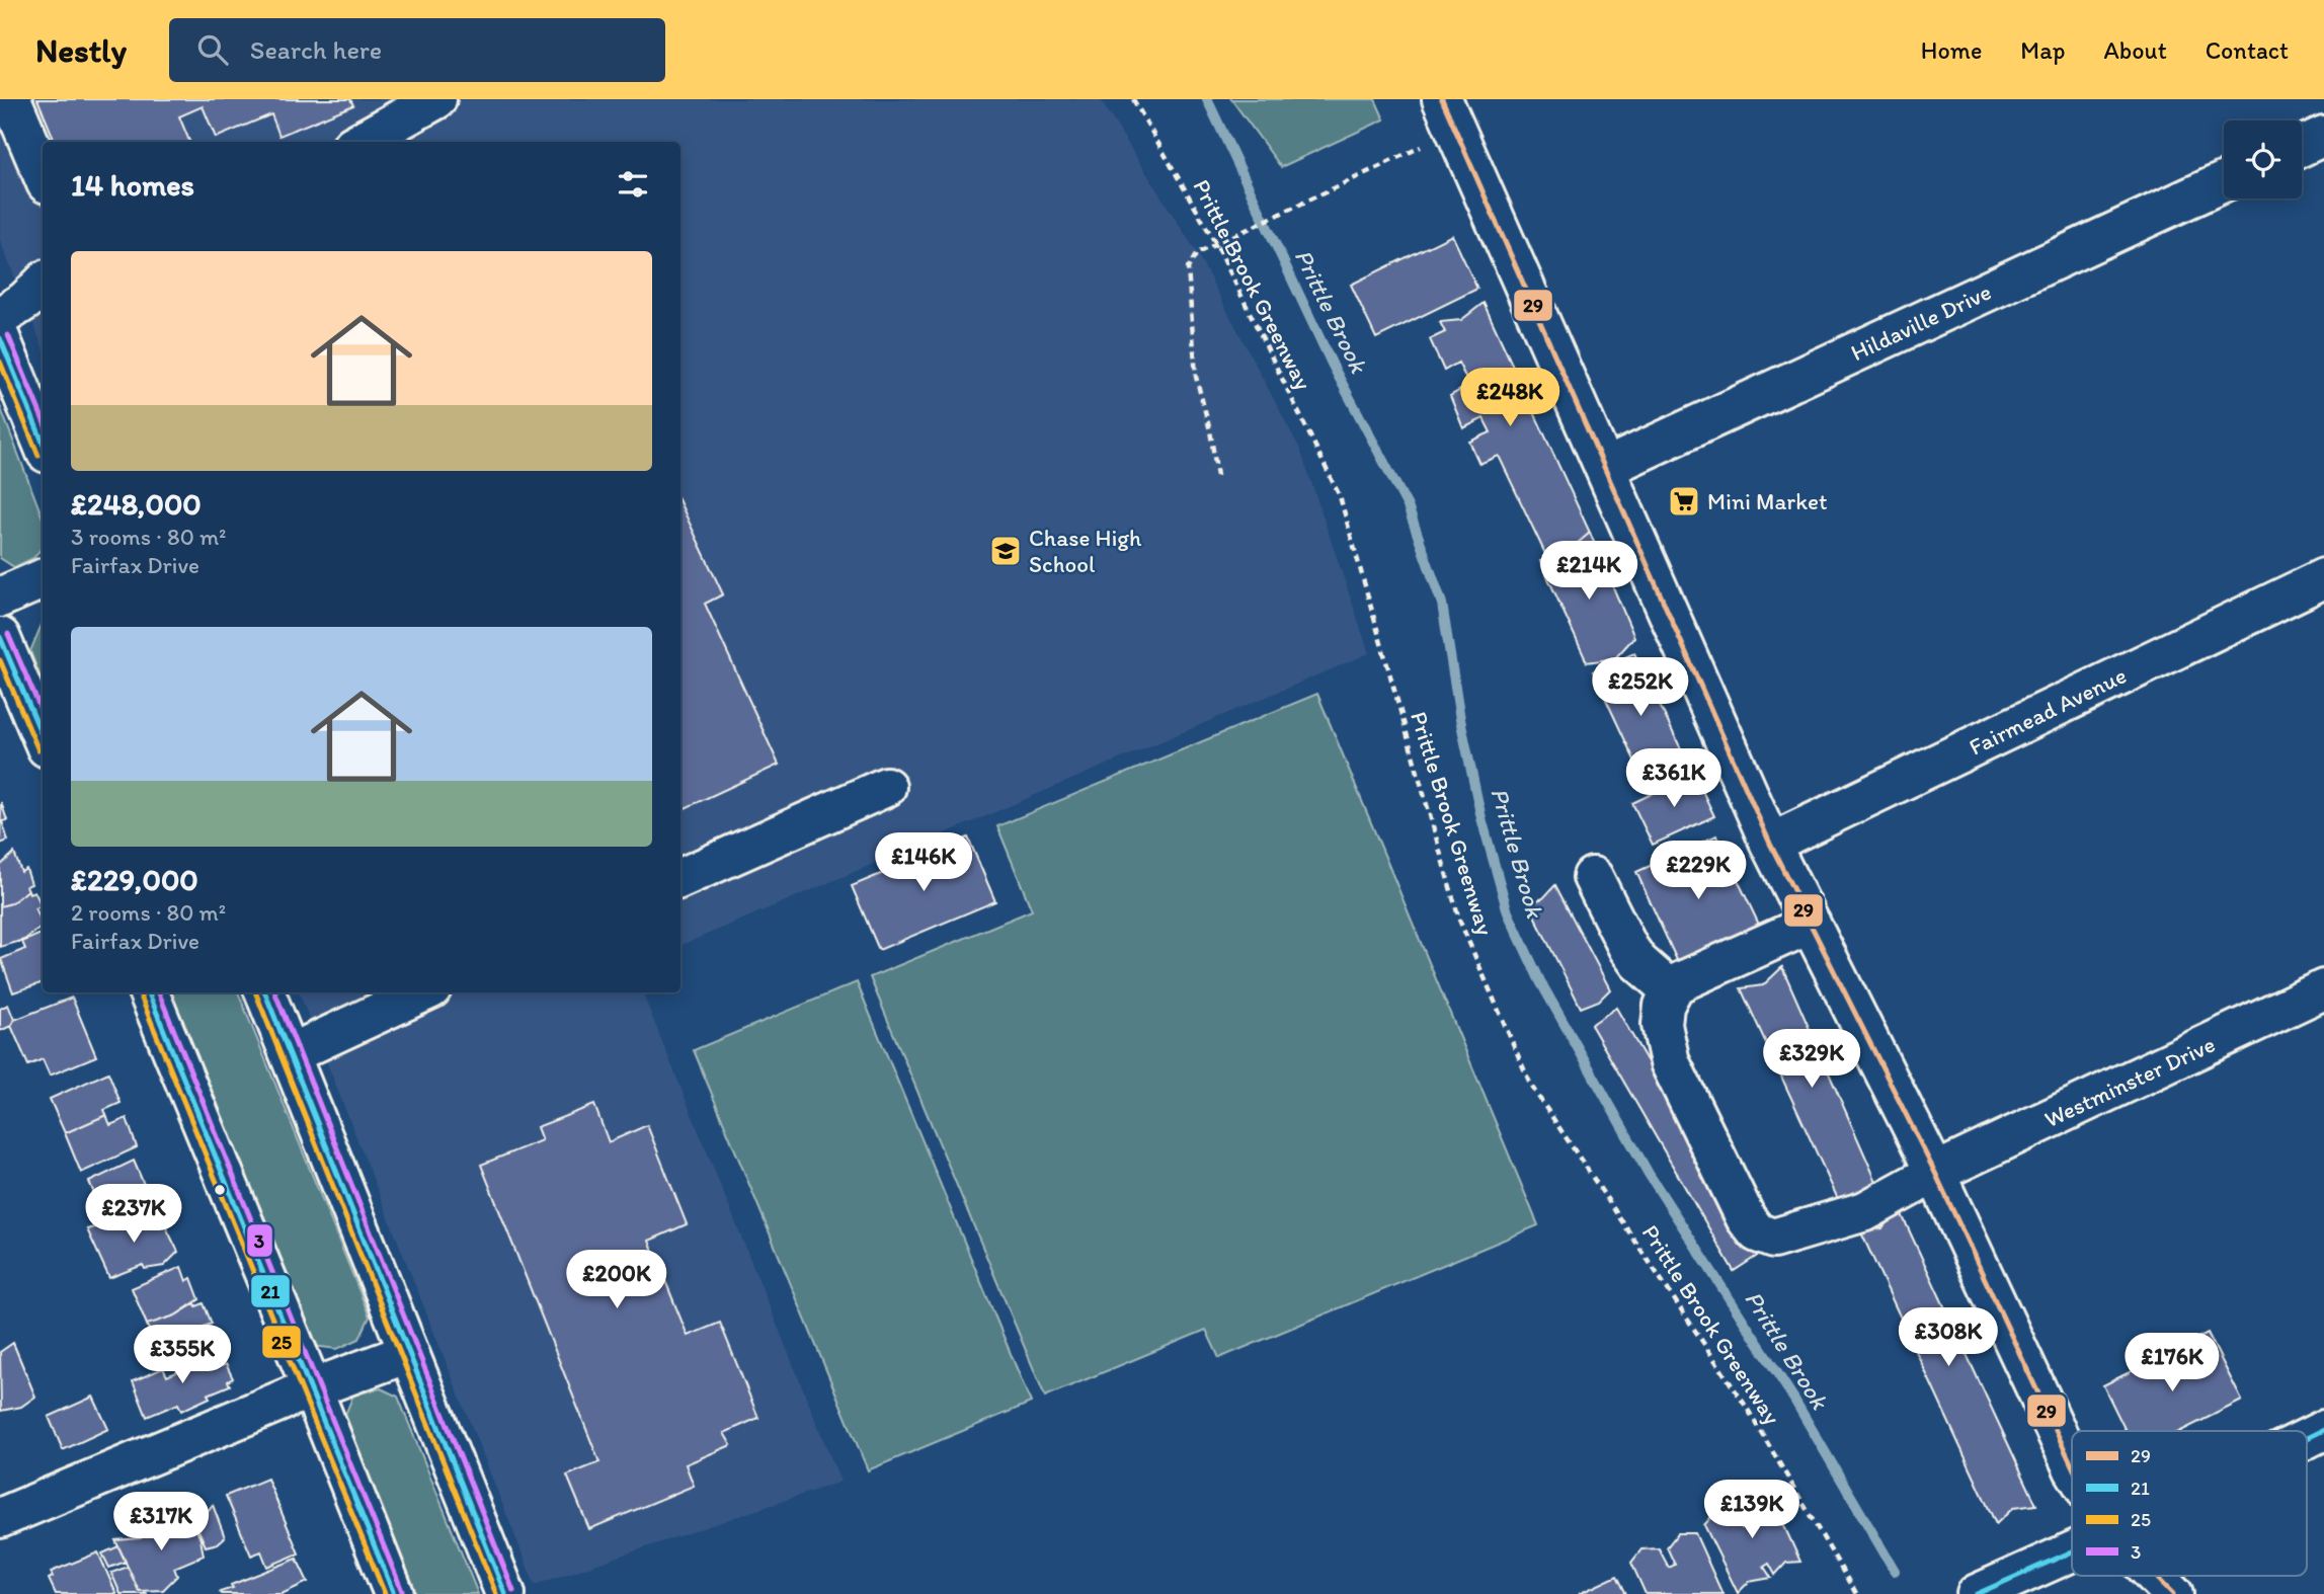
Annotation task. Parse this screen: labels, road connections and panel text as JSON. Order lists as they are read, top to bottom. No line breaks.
{"streets":{"street":["Hildaville Drive","Fairmead Avenue","Westminster Drive"],"path":["Prittle Brook Greenway"]},"water":["Prittle Brook"],"places":{"supermarket":["Mini Market"],"school or university":["Chase High School"]},"lines":["transit line 29","transit line 3","transit line 21","transit line 25"],"legend":["29","21","25","3"],"page":{"header":"Nestly","search":"Search here","nav":["Home","Map","About","Contact"],"heading":"14 homes","list":[{"name":"£248,000","note":"3 rooms · 80 m² · Fairfax Drive"},{"name":"£229,000","note":"2 rooms · 80 m² · Fairfax Drive"}],"price":["£248K","£214K","£252K","£361K","£146K","£229K","£329K","£237K","£200K","£308K","£355K","£176K","£139K","£317K"]}}
